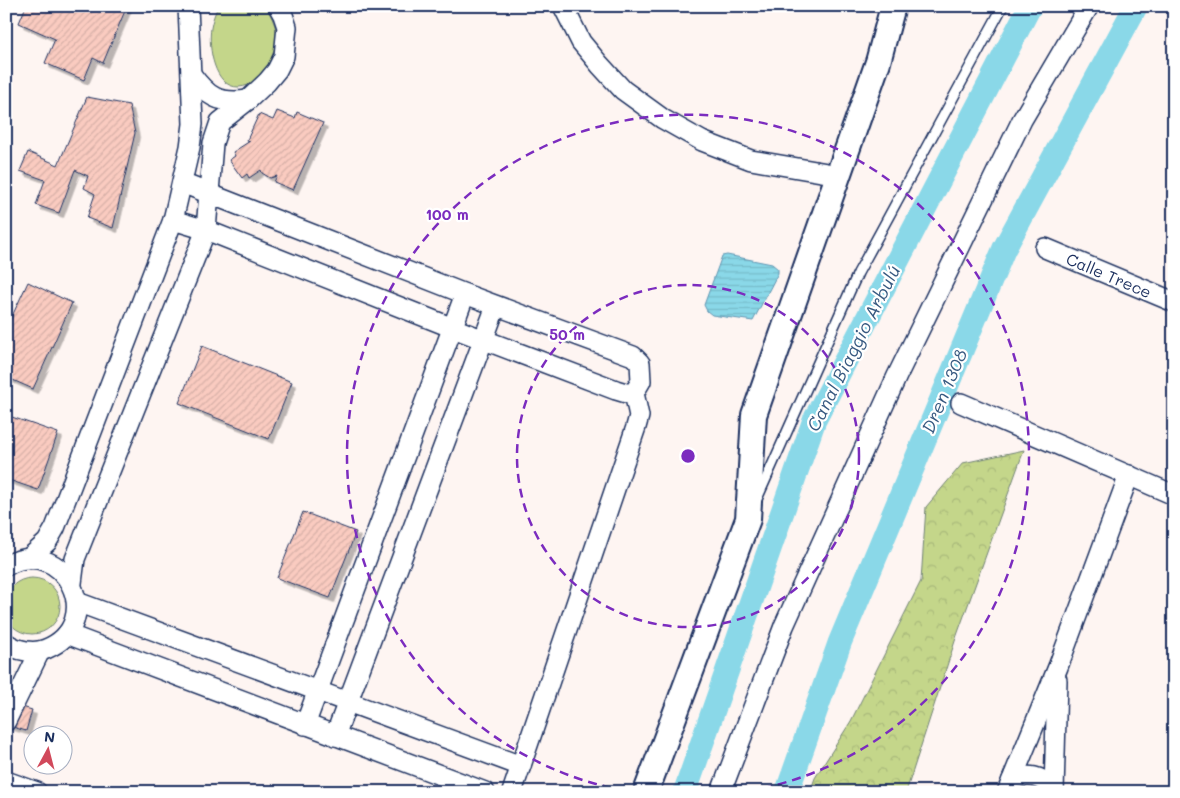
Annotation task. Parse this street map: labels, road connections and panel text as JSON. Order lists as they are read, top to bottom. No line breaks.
{"streets":{"street":["Calle Trece"]},"water":["Canal Biaggio Arbulú","Dren 1308"],"north":"top","rings":["100 m","50 m"]}
